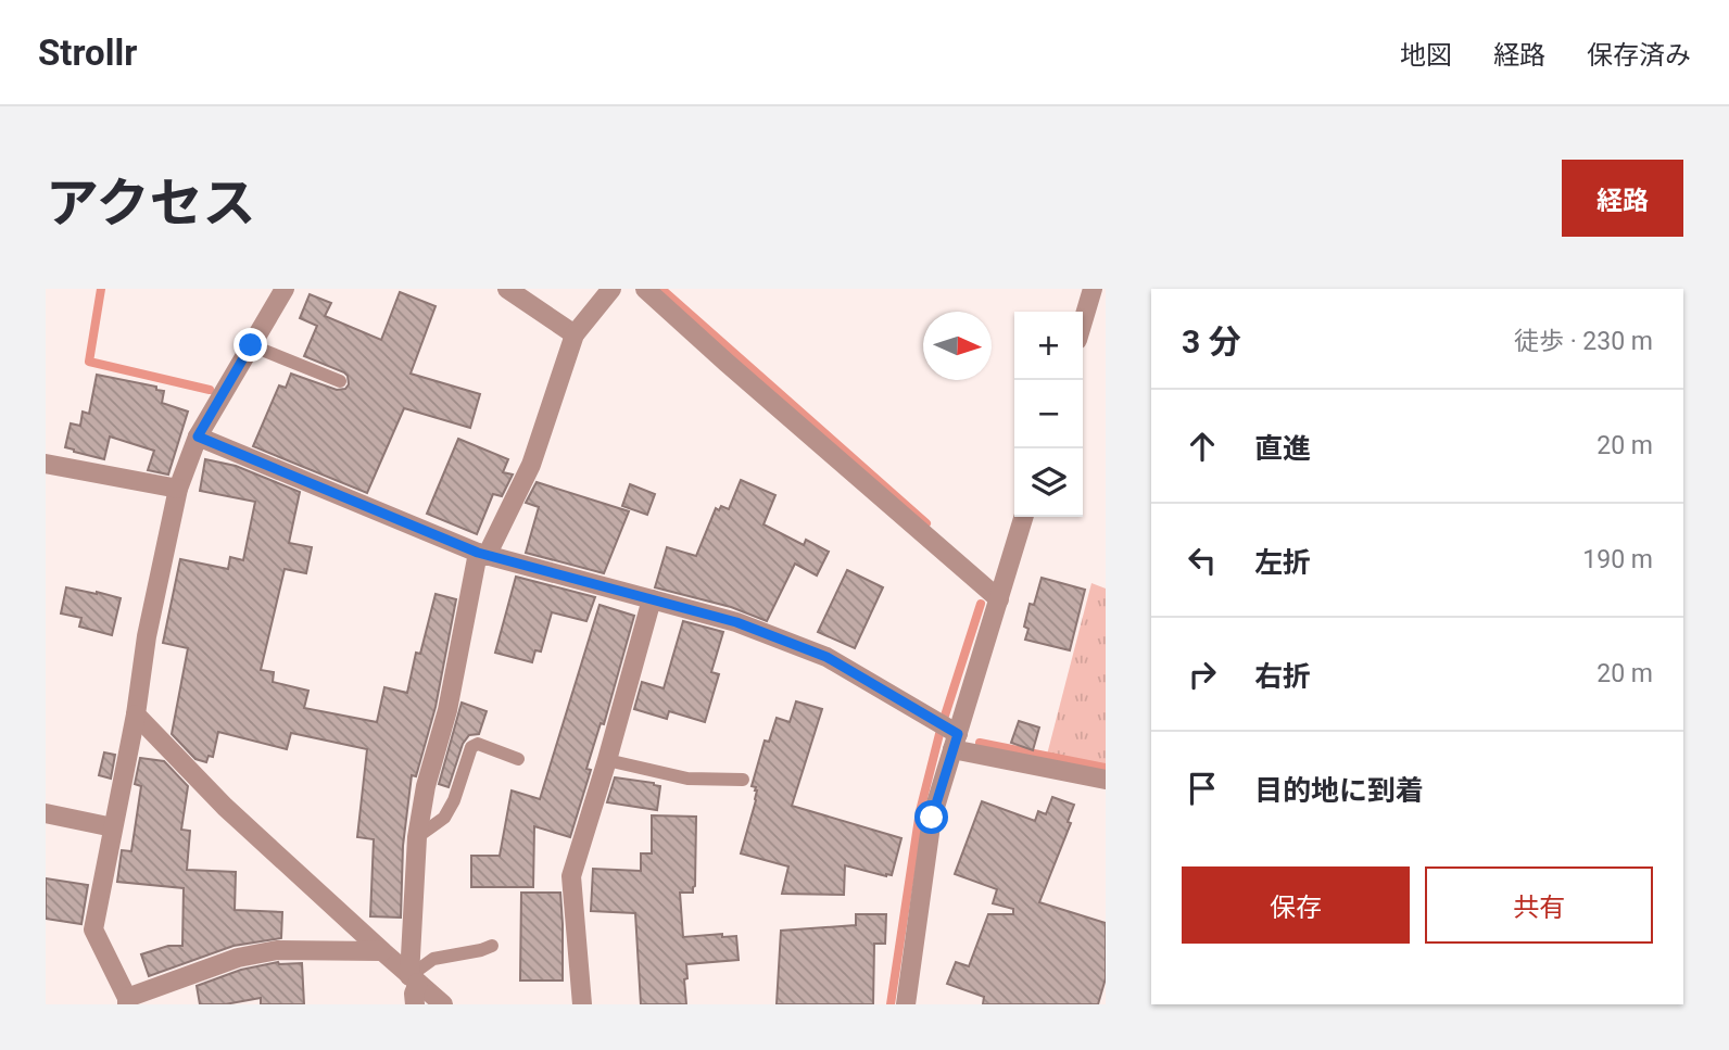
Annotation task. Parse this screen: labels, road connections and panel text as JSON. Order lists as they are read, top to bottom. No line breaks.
{"north":"right","page":{"header":"Strollr","nav":["地図","経路","保存済み"],"title":"アクセス","buttons":["経路",["保存","共有"]],"heading":["3 分","徒歩 · 230 m"],"map_buttons":["+","−"],"list":[["直進","20 m"],["左折","190 m"],["右折","20 m"],"目的地に到着"]}}
